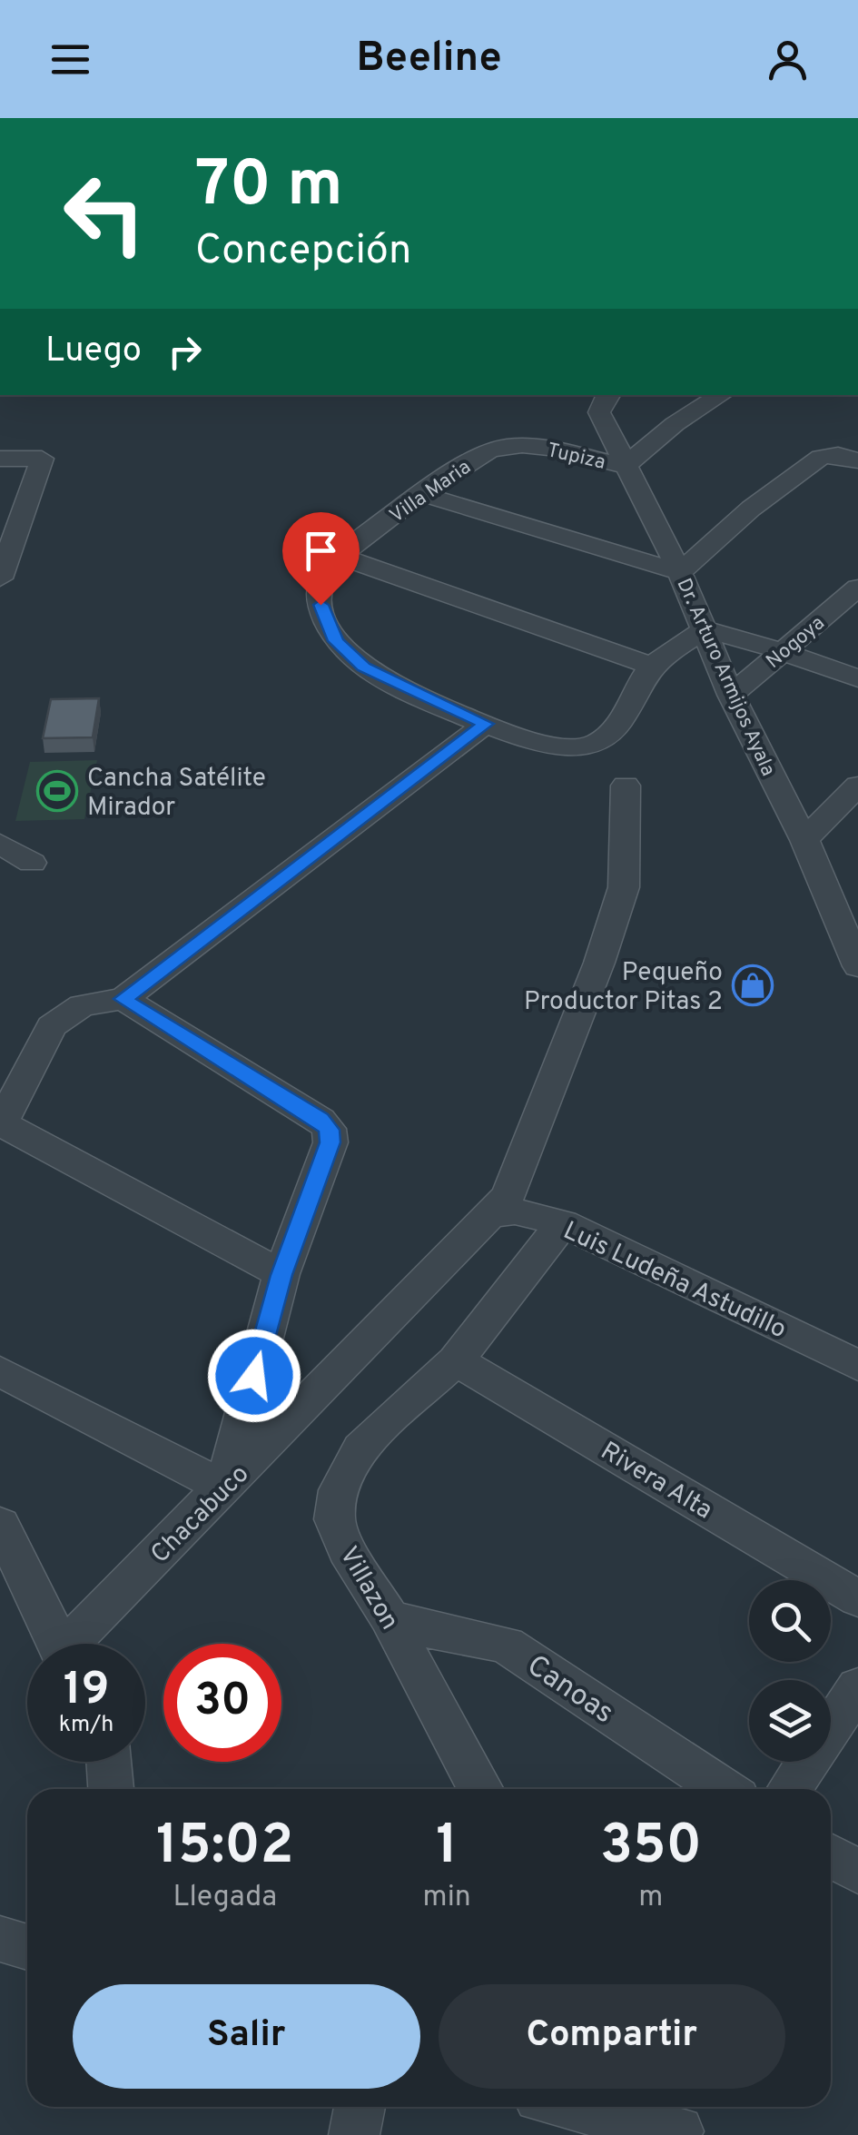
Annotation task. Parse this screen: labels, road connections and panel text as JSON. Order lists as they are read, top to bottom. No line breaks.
{"streets":{"street":["Tupiza","Villa Maria","Nogoya","Dr. Arturo Armijos Ayala","Luis Ludeña Astudillo","Rivera Alta","Chacabuco","Villazon","Canoas"]},"crossings":[["Tupiza","Villa Maria"],["Tupiza","Dr. Arturo Armijos Ayala"],["Nogoya","Dr. Arturo Armijos Ayala"],["Luis Ludeña Astudillo","Chacabuco"],["Luis Ludeña Astudillo","Villazon"],["Rivera Alta","Villazon"],["Villazon","Canoas"]],"places":{"sports":["Cancha Satélite Mirador"],"shop":["Pequeño Productor Pitas 2"]},"page":{"header":"Beeline","turn":["70 m","Concepción"],"then":"Luego","speed":"19 km/h","limit":"30","eta":["15:02","Llegada","1","min","350","m"],"buttons":["Salir","Compartir"]}}
